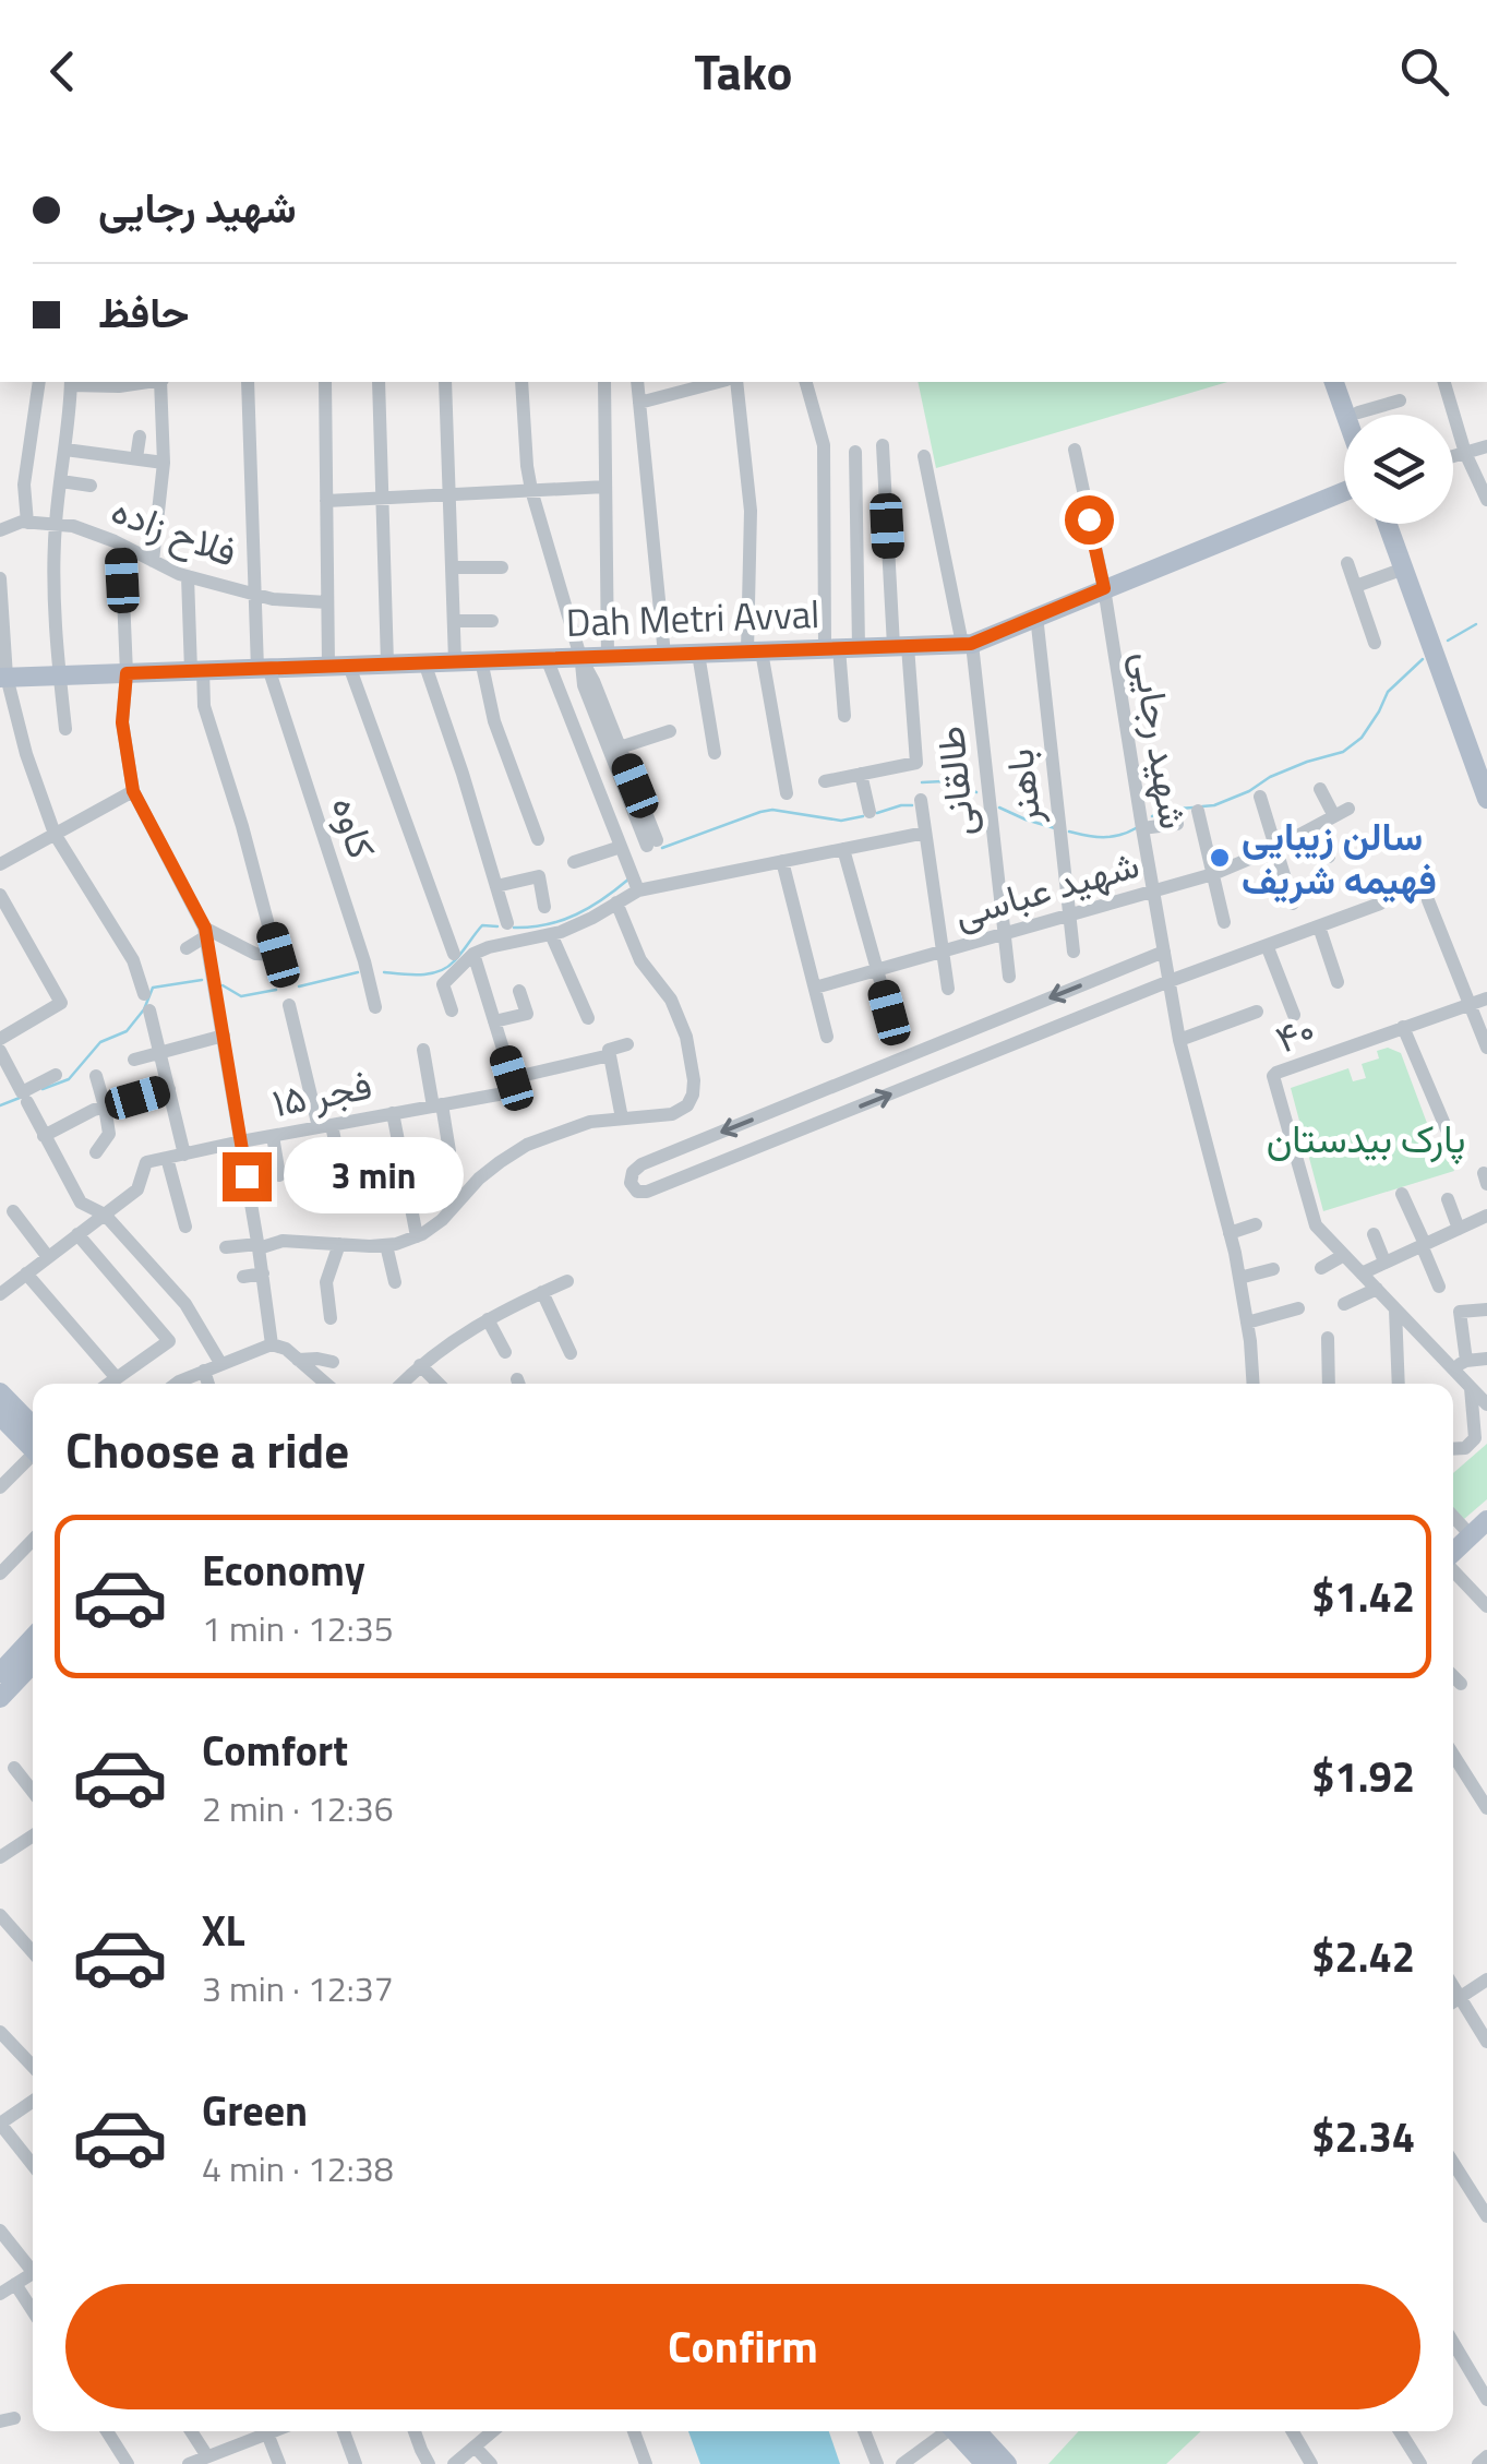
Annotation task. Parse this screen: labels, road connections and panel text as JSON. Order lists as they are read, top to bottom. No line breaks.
{"streets":{"main road":["Dah Metri Avval"],"street":["فلاح زاده","شهید رجایی","طالقانی","باهنر","کاوه","شهید عباسی","۴۰","فجر ۱۵"]},"crossings":[["فلاح زاده","کاوه"],["Dah Metri Avval","شهید رجایی"],["Dah Metri Avval","طالقانی"],["Dah Metri Avval","باهنر"],["Dah Metri Avval","کاوه"],["شهید رجایی","شهید عباسی"],["طالقانی","شهید عباسی"],["باهنر","شهید عباسی"]],"parks":["پارک بیدستان"],"places":["سالن زیبایی فهیمه شریف"],"page":{"header":"Tako","banner":["شهید رجایی","حافظ"],"bubble":"3 min","heading":"Choose a ride","list":[{"name":"Economy","note":"1 min · 12:35","value":"$1.42"},{"name":"Comfort","note":"2 min · 12:36","value":"$1.92"},{"name":"XL","note":"3 min · 12:37","value":"$2.42"},{"name":"Green","note":"4 min · 12:38","value":"$2.34"}],"buttons":"Confirm"}}
